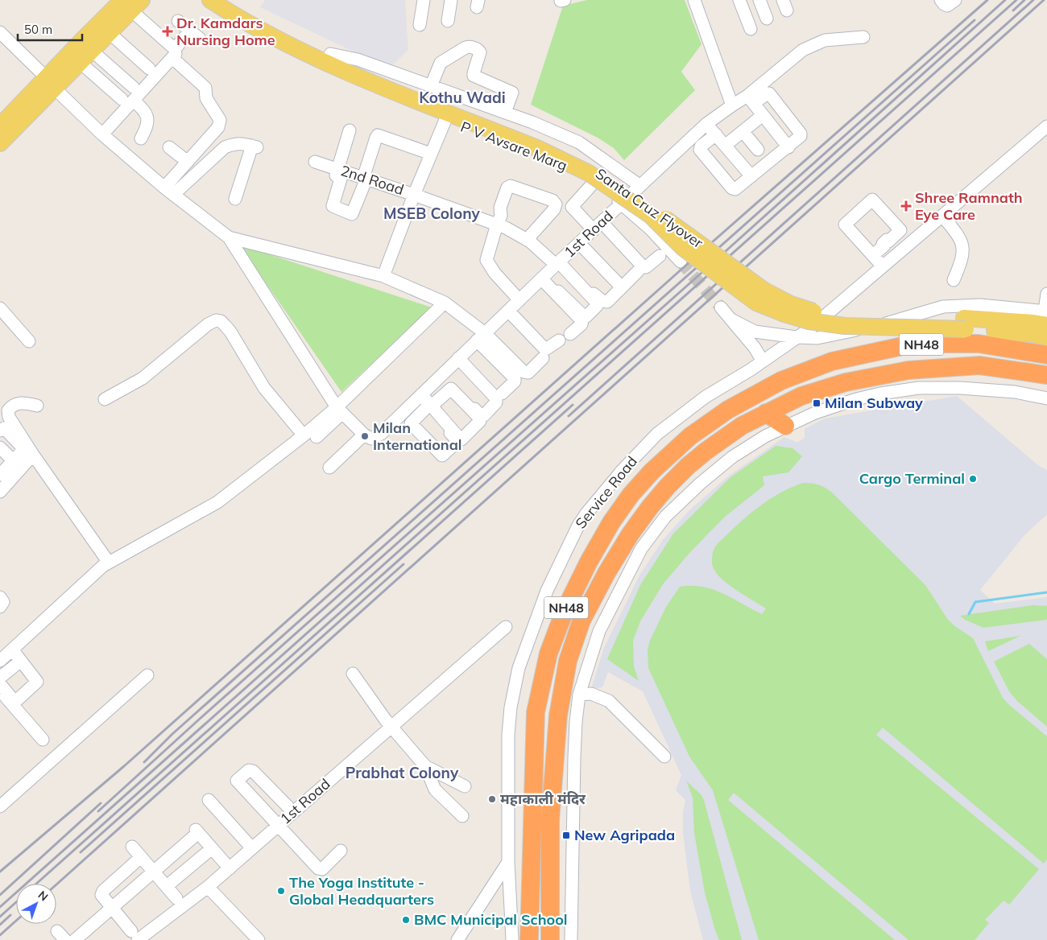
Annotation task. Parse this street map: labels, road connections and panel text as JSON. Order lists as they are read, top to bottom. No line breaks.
{"streets":{"highway":["NH48"],"main road":["P V Avsare Marg","Santa Cruz Flyover"],"street":["2nd Road","1st Road","Service Road"]},"crossings":[["P V Avsare Marg","Santa Cruz Flyover"],["P V Avsare Marg","1st Road"],["2nd Road","1st Road"]],"districts":["Kothu Wadi","MSEB Colony","Prabhat Colony"],"places":{"health":["Dr. Kamdars Nursing Home","Shree Ramnath Eye Care"],"transit":["Milan Subway","New Agripada"],"other":["Milan International","Cargo Terminal","महाकाली मंदिर","The Yoga Institute - Global Headquarters","BMC Municipal School"]},"scale_bar":"50 m","north":"top right"}
